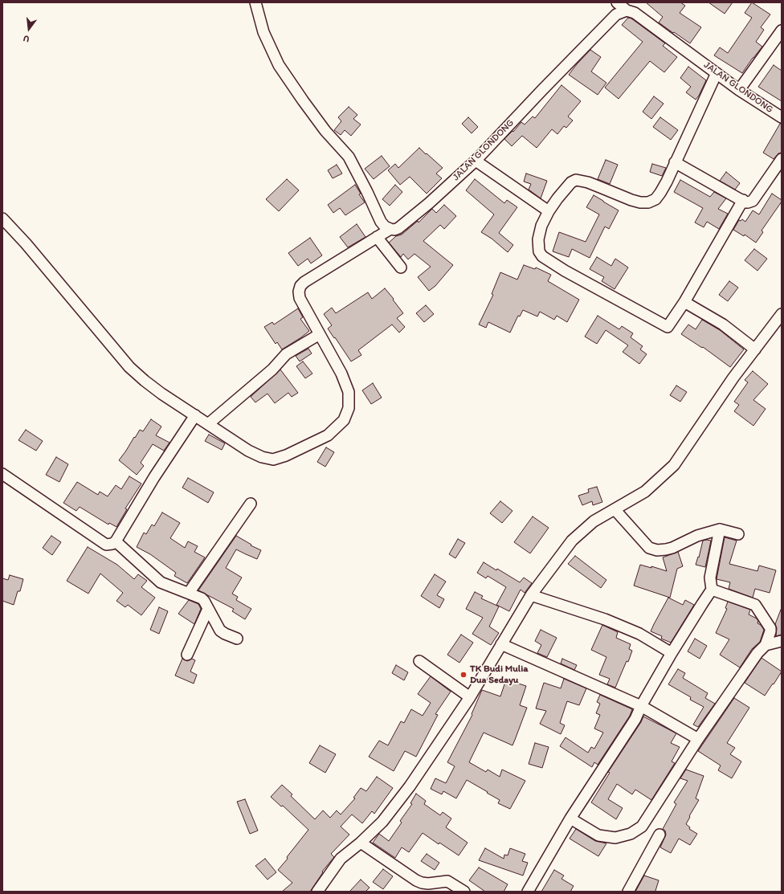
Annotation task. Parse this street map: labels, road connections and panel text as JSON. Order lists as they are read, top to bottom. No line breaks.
{"streets":{"street":["JALAN GLONDONG"]},"places":["TK Budi Mulia Dua Sedayu"],"north":"bottom"}
